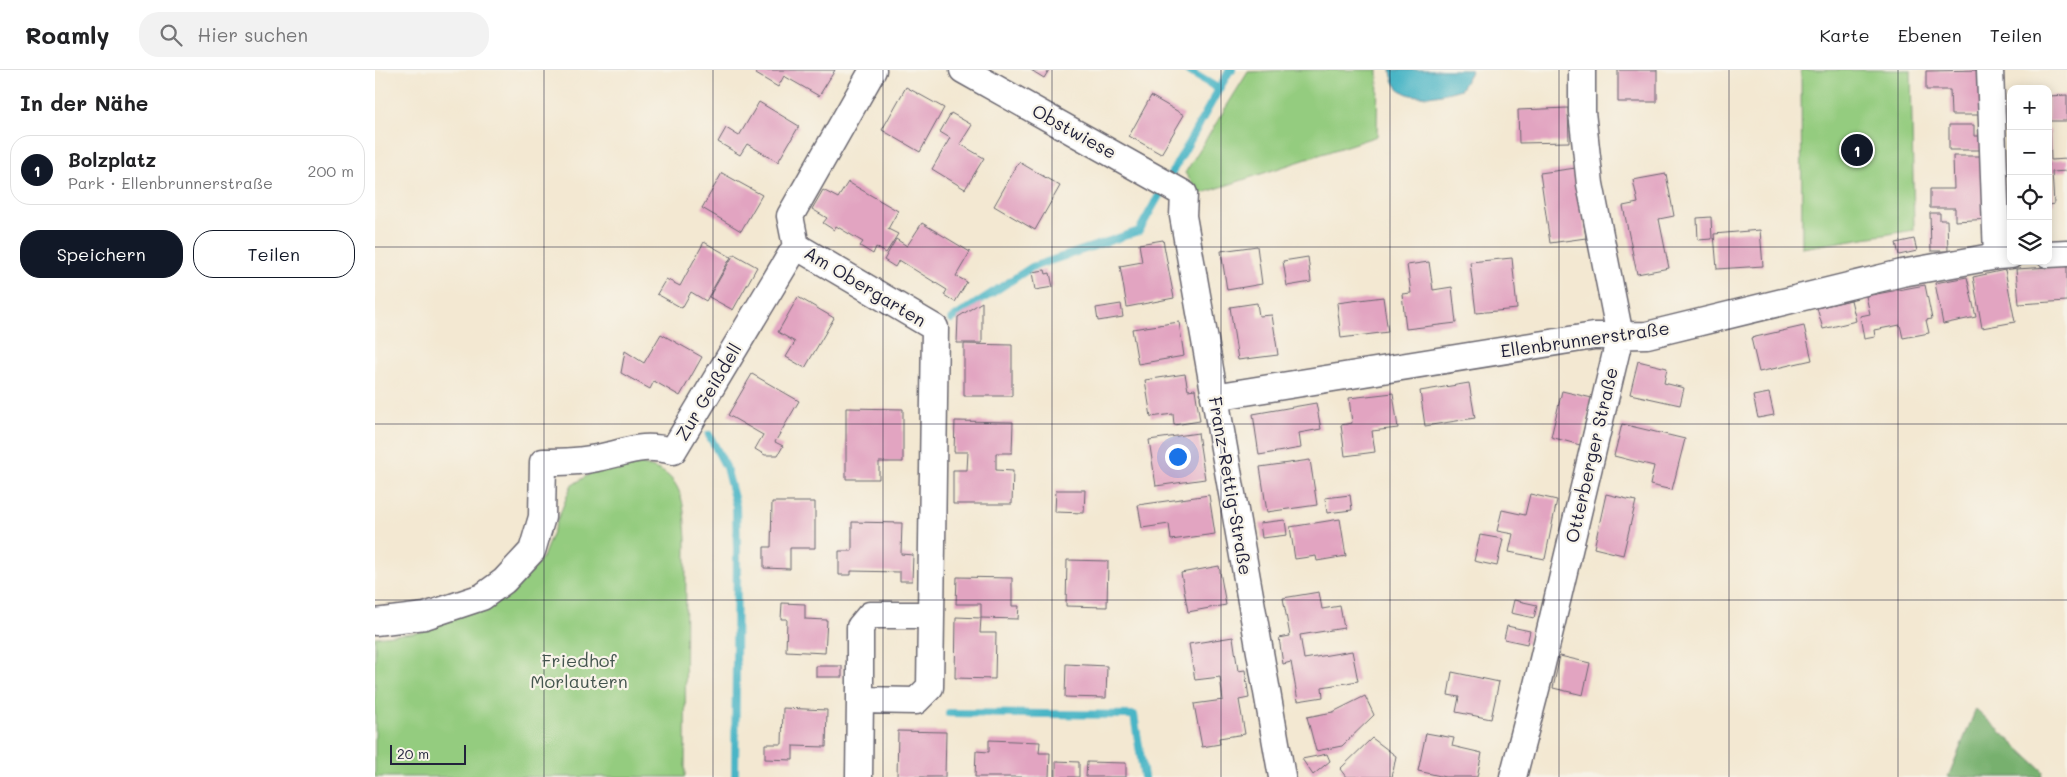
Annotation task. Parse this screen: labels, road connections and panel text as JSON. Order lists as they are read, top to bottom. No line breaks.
{"streets":{"street":["Obstwiese","Am Obergarten","Ellenbrunnerstraße","Zur Geißdell","Otterberger Straße","Franz-Rettig-Straße"]},"crossings":[["Obstwiese","Franz-Rettig-Straße"],["Am Obergarten","Zur Geißdell"],["Ellenbrunnerstraße","Otterberger Straße"],["Ellenbrunnerstraße","Franz-Rettig-Straße"]],"parks":["Friedhof Morlautern"],"scale_bar":"20 m","page":{"header":"Roamly","search":"Hier suchen","nav":["Karte","Ebenen","Teilen"],"heading":"In der Nähe","map_buttons":["+","−"],"pins":"1","list":[{"mark":"1","name":"Bolzplatz","note":"Park · Ellenbrunnerstraße","value":"200 m"}],"buttons":["Speichern","Teilen"],"scale":"20 m"}}
